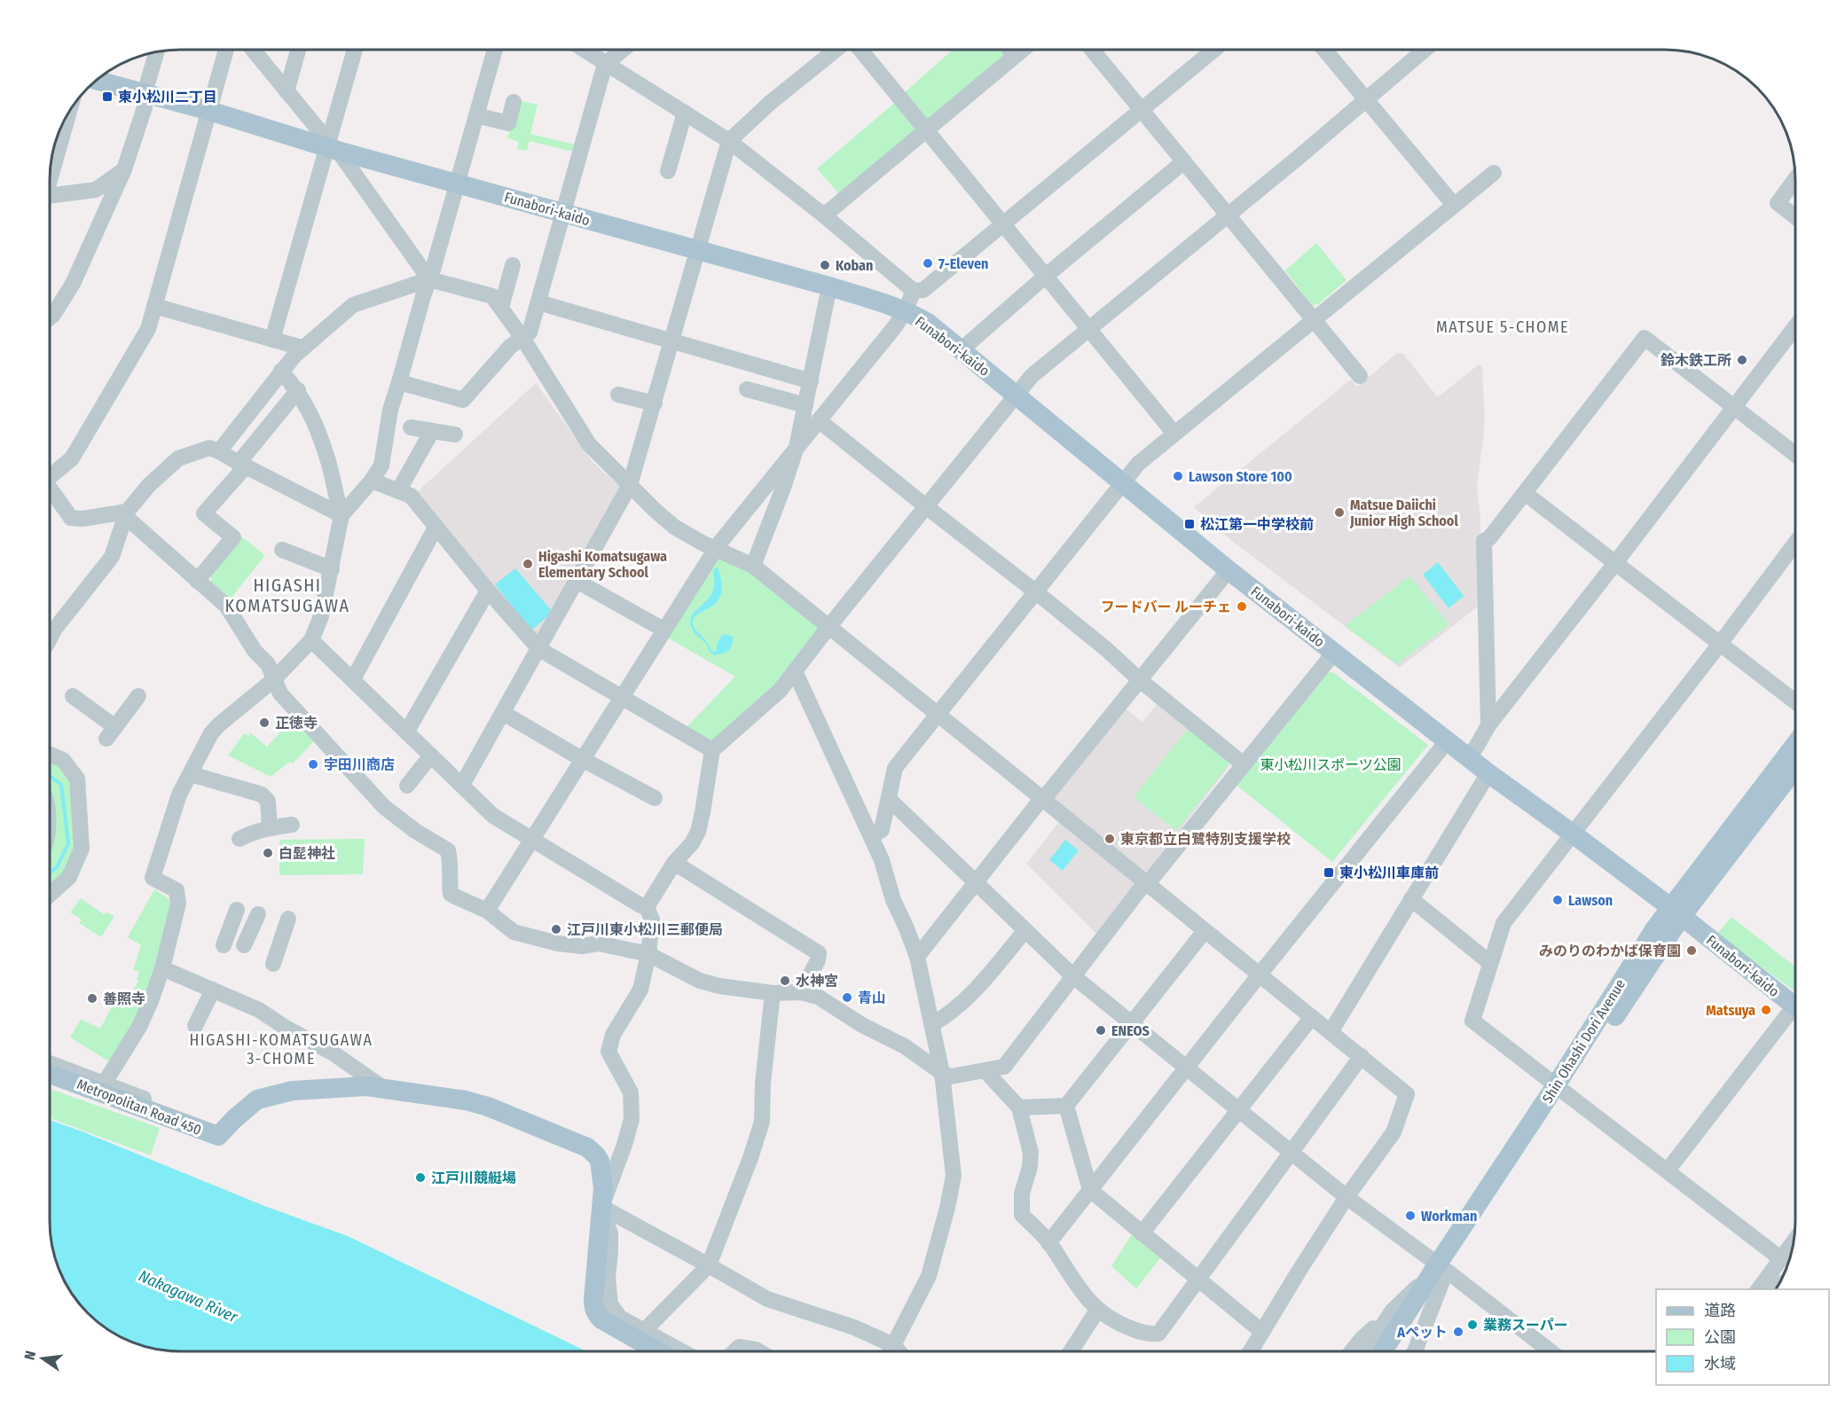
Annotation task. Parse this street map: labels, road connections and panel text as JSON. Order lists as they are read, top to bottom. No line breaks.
{"streets":{"main road":["Funabori-kaido","Shin Ohashi Dori Avenue","Metropolitan Road 450"]},"crossings":[["Funabori-kaido","Shin Ohashi Dori Avenue"]],"districts":["MATSUE 5-CHOME","HIGASHI KOMATSUGAWA","HIGASHI-KOMATSUGAWA 3-CHOME"],"water":["Nakagawa River"],"parks":["東小松川スポーツ公園"],"places":{"transit":["東小松川二丁目","松江第一中学校前","東小松川車庫前"],"other":["7-Eleven","Koban","鈴木鉄工所","Lawson Store 100","Matsue Daiichi Junior High School","Higashi Komatsugawa Elementary School","フードバー ルーチェ","正徳寺","宇田川商店","東京都立白鷺特別支援学校","白髭神社","Lawson","江戸川東小松川三郵便局","みのりのわかば保育園","水神宮","青山","善照寺","Matsuya","ENEOS","江戸川競艇場","Workman","業務スーパー","Aペット"]},"legend":["道路","公園","水域"],"north":"left"}
